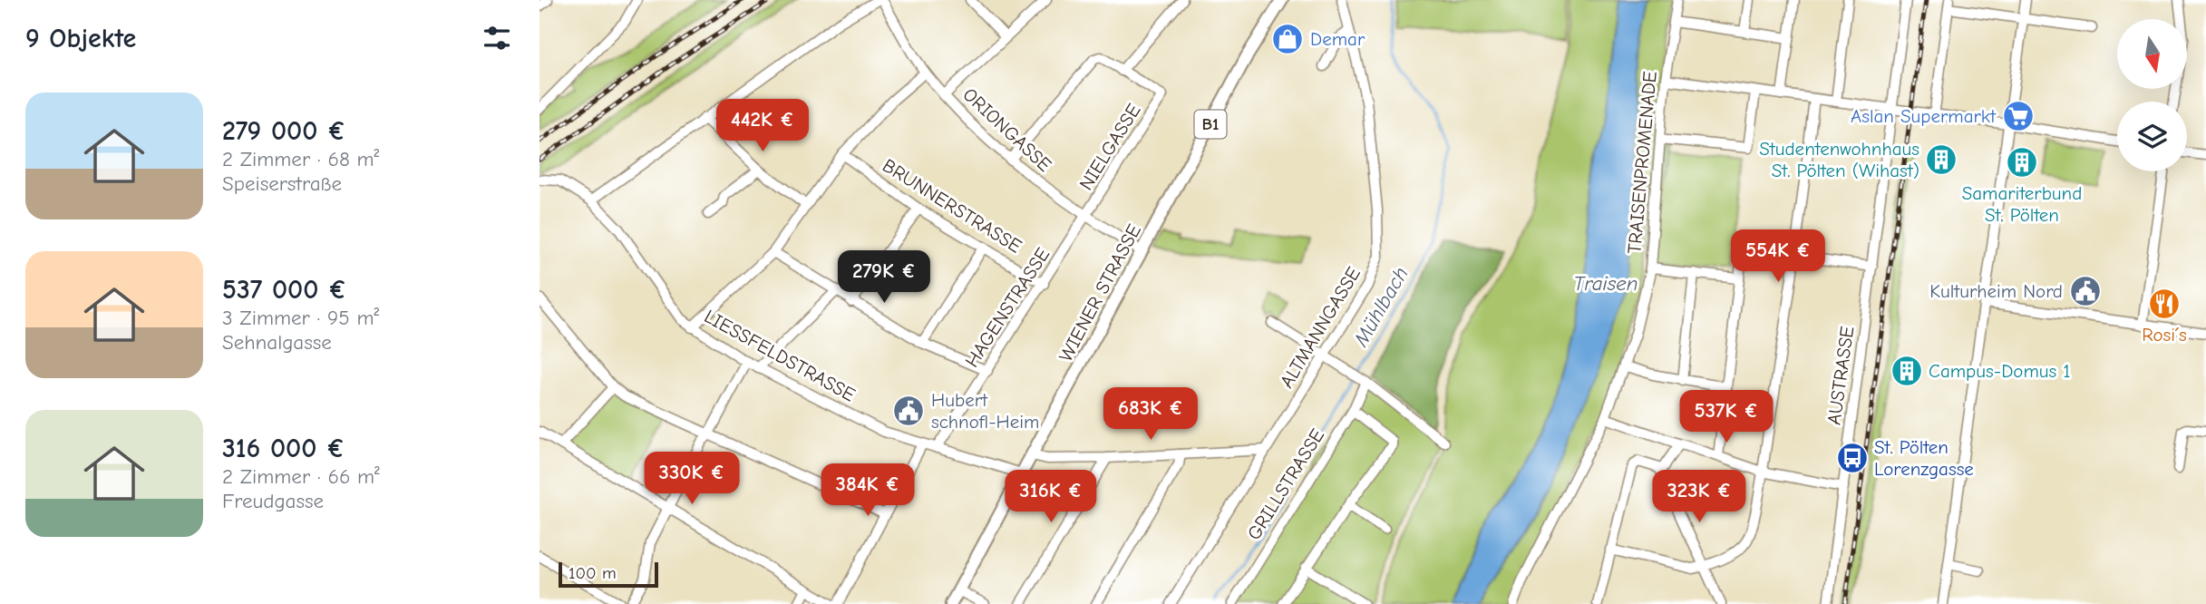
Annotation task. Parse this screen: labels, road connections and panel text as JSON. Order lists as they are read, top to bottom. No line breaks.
{"streets":{"main road":["B1","WIENER STRASSE"],"street":["ORIONGASSE","NIELGASSE","TRAISENPROMENADE","BRUNNERSTRASSE","HAGENSTRASSE","ALTMANNGASSE","LIESSFELDSTRASSE","AUSTRASSE","GRILLSTRASSE"]},"crossings":[["ORIONGASSE","NIELGASSE"],["ORIONGASSE","WIENER STRASSE"],["ORIONGASSE","HAGENSTRASSE"],["NIELGASSE","HAGENSTRASSE"],["BRUNNERSTRASSE","HAGENSTRASSE"],["WIENER STRASSE","LIESSFELDSTRASSE"],["HAGENSTRASSE","LIESSFELDSTRASSE"]],"water":["Traisen","Mühlbach"],"places":{"shop":["Demar"],"supermarket":["Aslan Supermarkt"],"building":["Studentenwohnhaus St. Pölten (Wihast)","Samariterbund St. Pölten","Campus-Domus 1"],"public building":["Kulturheim Nord","Hubert schnofl-Heim"],"restaurant":["Rosi´s"],"bus stop":["St. Pölten Lorenzgasse"]},"scale_bar":"100 m","north":"bottom","page":{"heading":"9 Objekte","list":[{"name":"279 000 €","note":"2 Zimmer · 68 m² · Speiserstraße"},{"name":"537 000 €","note":"3 Zimmer · 95 m² · Sehnalgasse"},{"name":"316 000 €","note":"2 Zimmer · 66 m² · Freudgasse"}],"price":["442K €","554K €","279K €","683K €","537K €","330K €","384K €","316K €","323K €"],"scale":"100 m"}}
